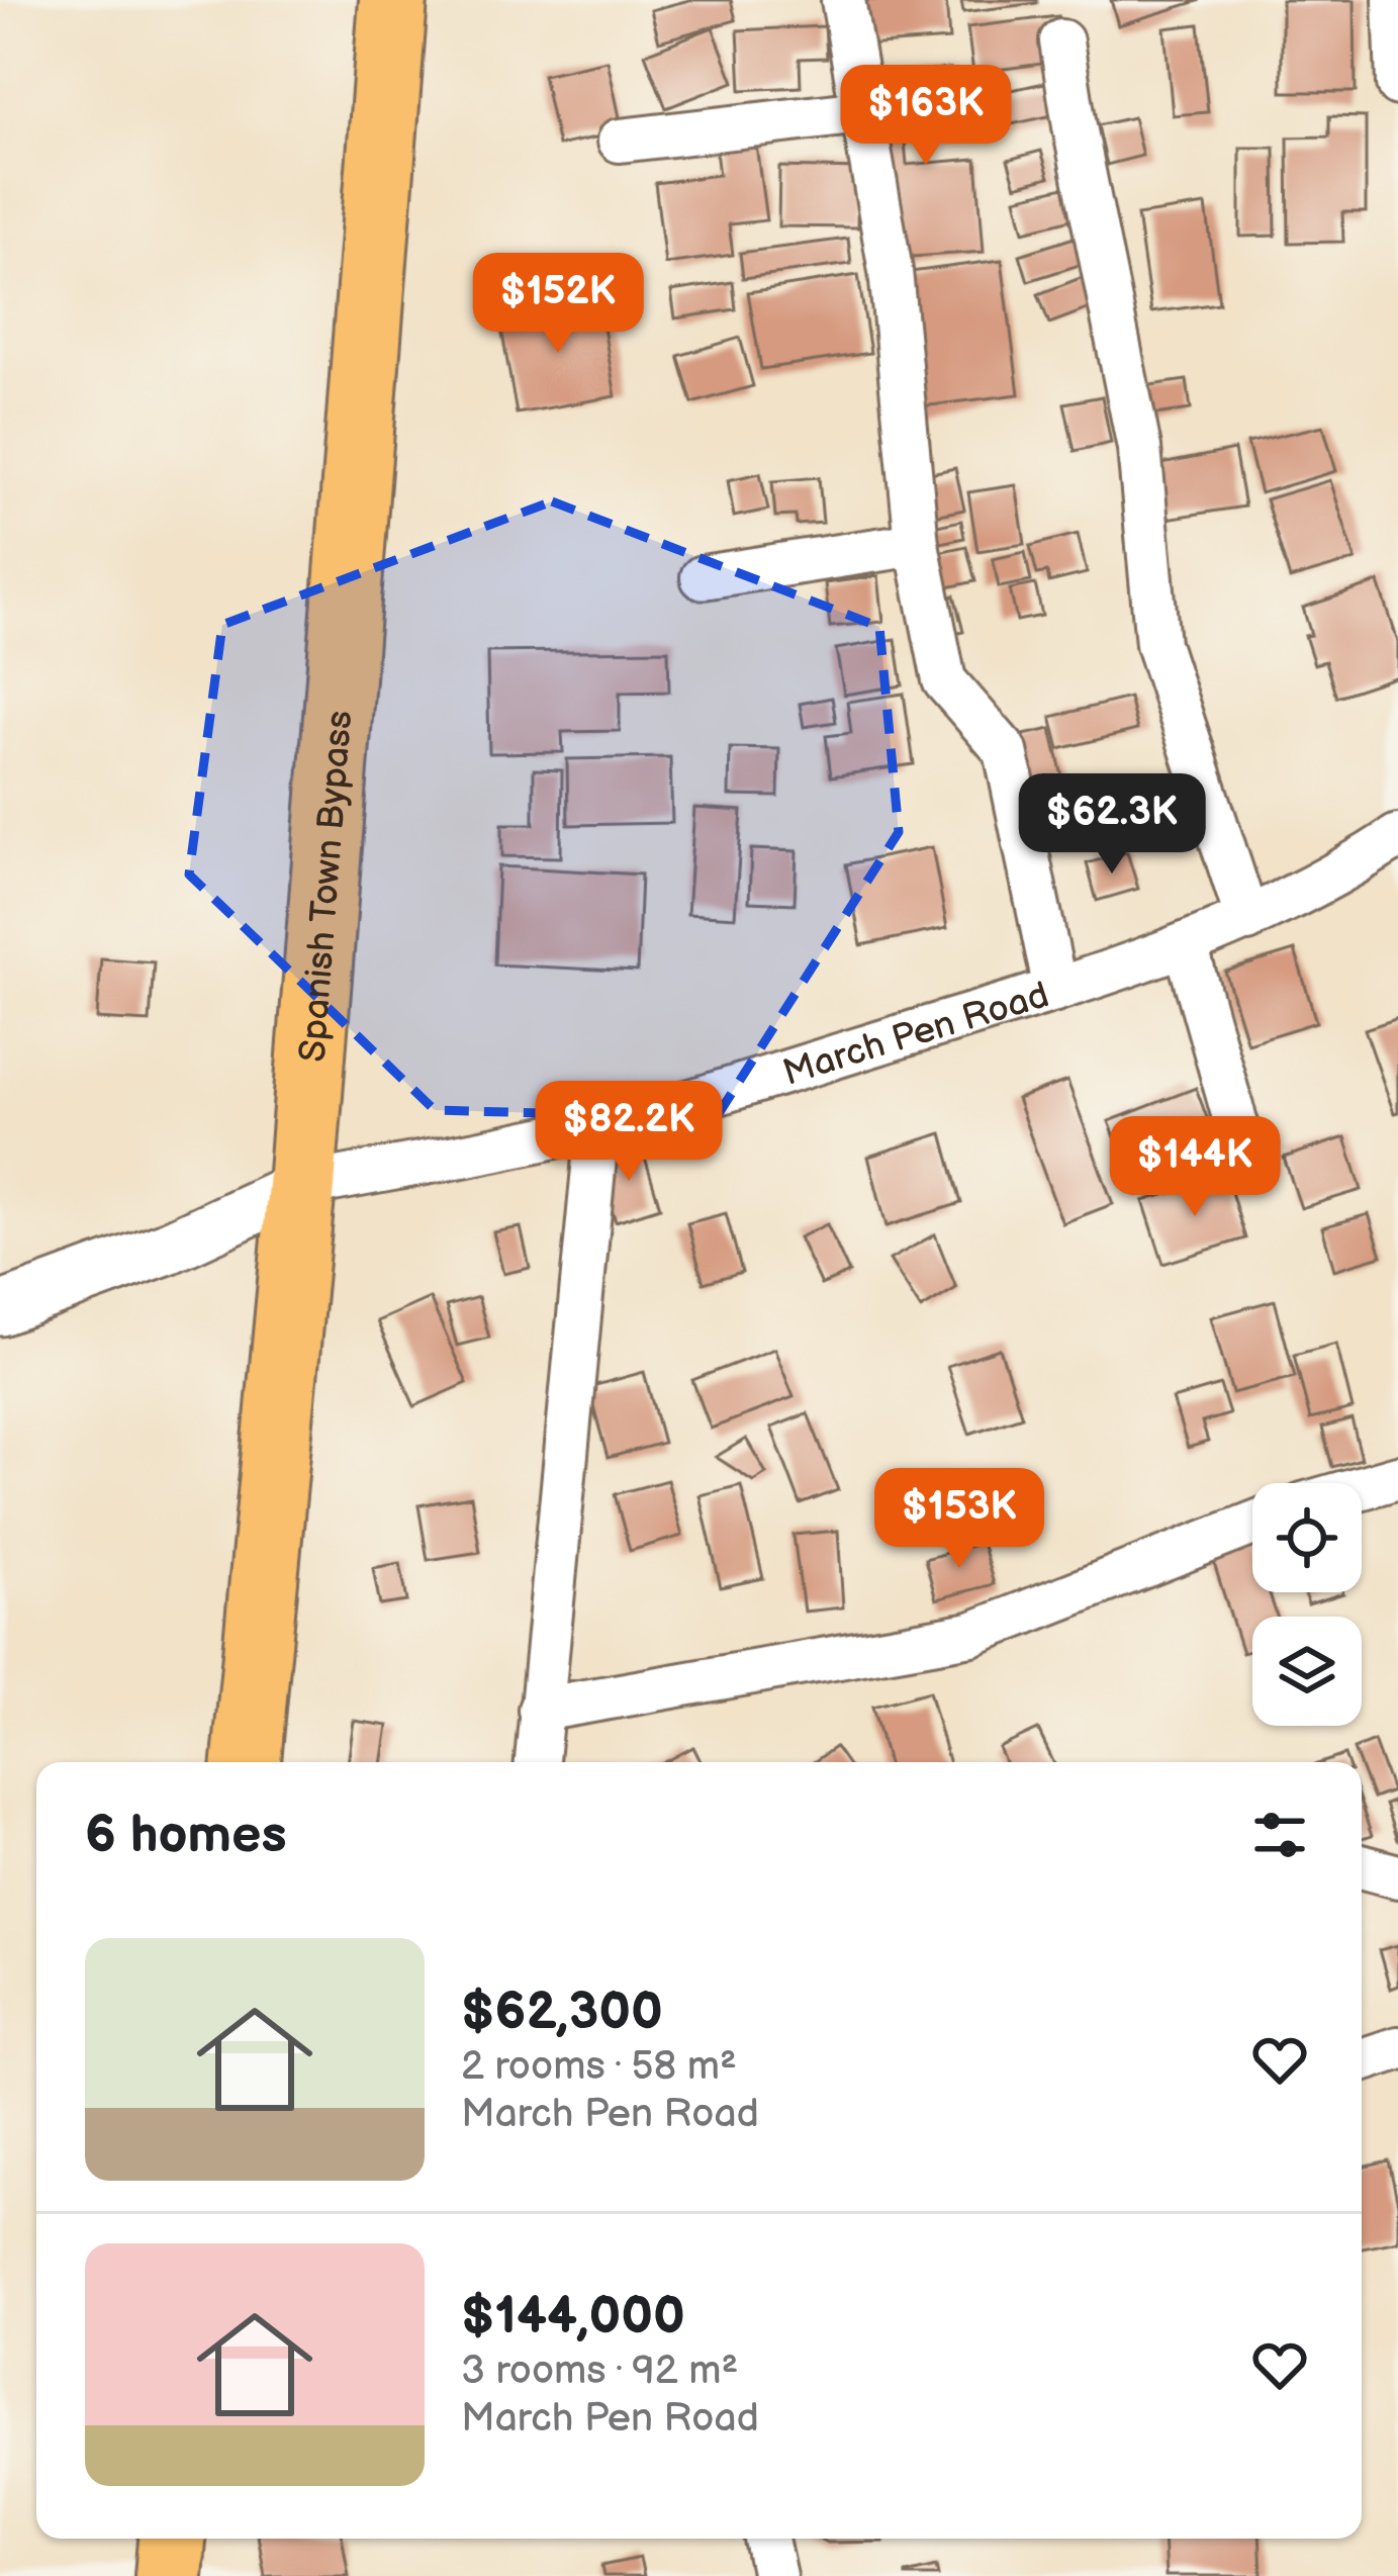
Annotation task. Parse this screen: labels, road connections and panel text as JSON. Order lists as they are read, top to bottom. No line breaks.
{"streets":{"main road":["Spanish Town Bypass"],"street":["March Pen Road"]},"crossings":[["Spanish Town Bypass","March Pen Road"]],"page":{"price":["$163K","$152K","$62.3K","$82.2K","$144K","$153K"],"heading":"6 homes","list":[{"name":"$62,300","note":"2 rooms · 58 m² · March Pen Road"},{"name":"$144,000","note":"3 rooms · 92 m² · March Pen Road"}]}}
